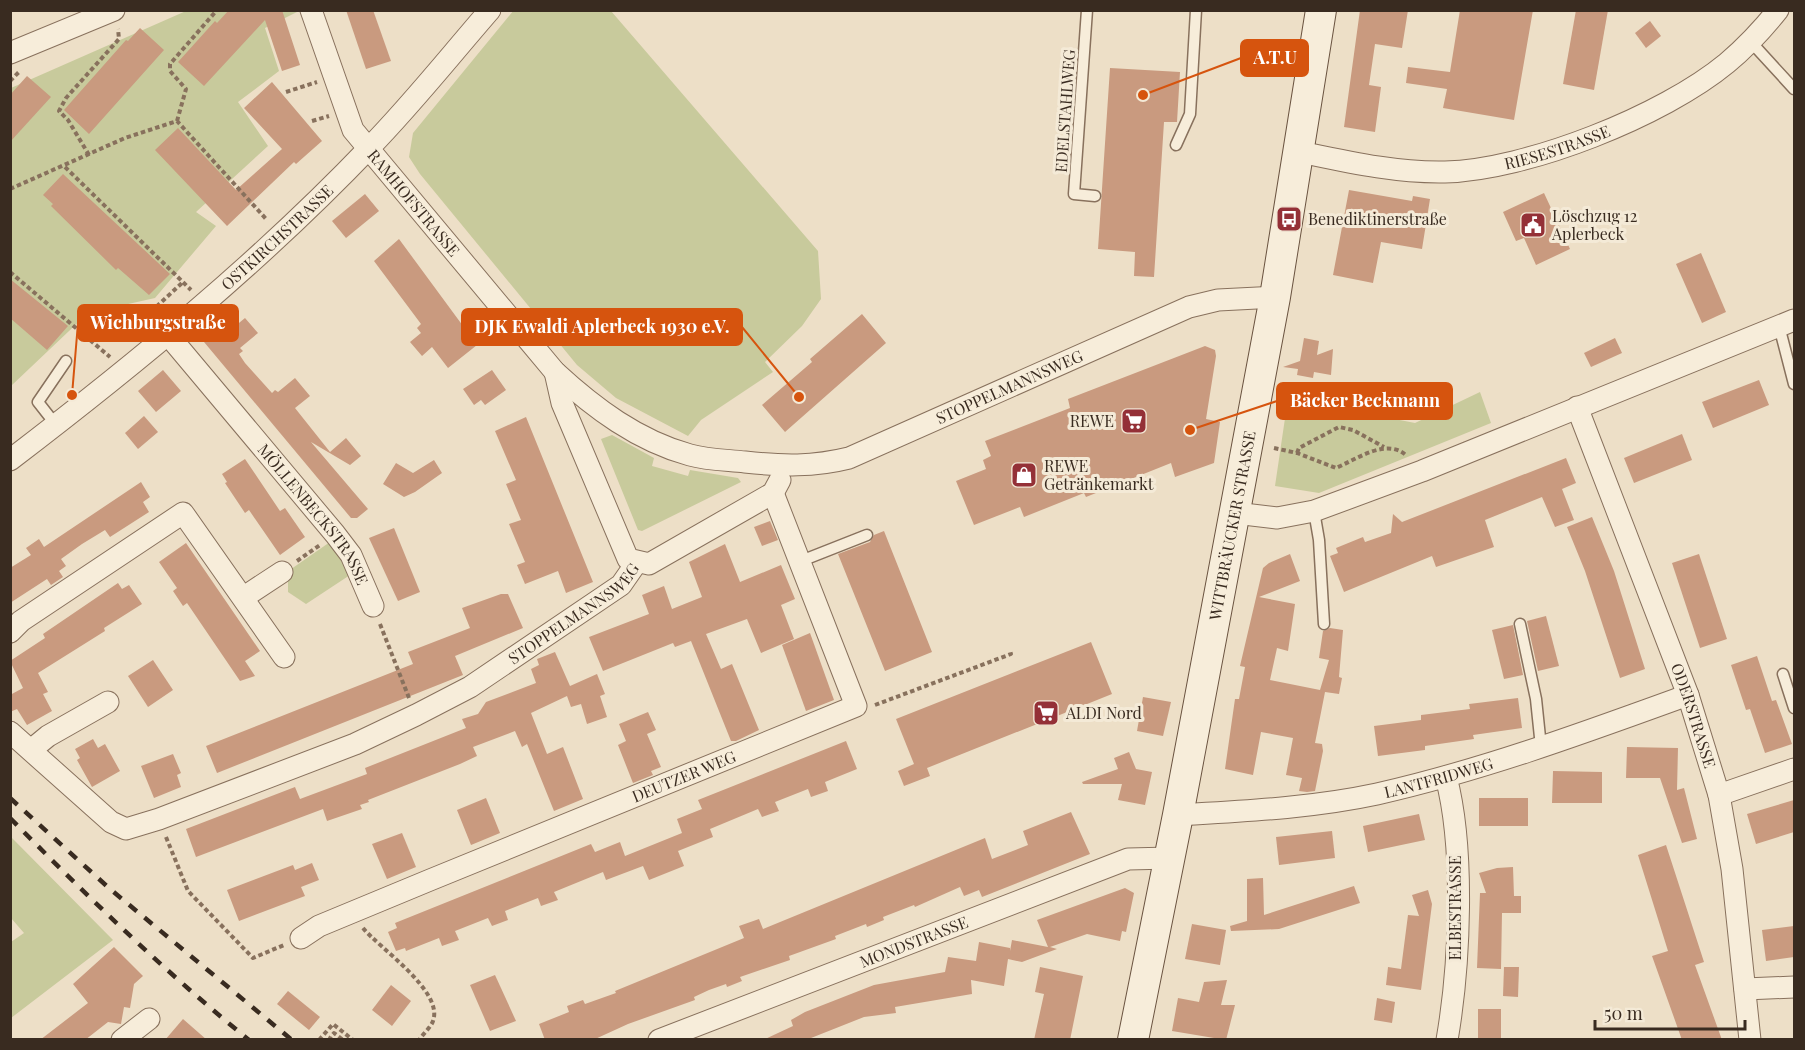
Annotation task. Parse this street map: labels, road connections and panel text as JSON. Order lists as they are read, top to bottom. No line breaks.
{"streets":{"main road":["WITTBRÄUCKER STRASSE"],"street":["RIESESTRASSE","RAMHOFSTRASSE","OSTKIRCHSTRASSE","STOPPELMANNSWEG","MÖLLENBECKSTRASSE","ODERSTRASSE","DEUTZER WEG","LANTFRIDWEG","ELBESTRASSE","MONDSTRASSE"],"lane":["EDELSTAHLWEG"]},"crossings":[["RIESESTRASSE","WITTBRÄUCKER STRASSE"],["RAMHOFSTRASSE","OSTKIRCHSTRASSE"],["RAMHOFSTRASSE","STOPPELMANNSWEG"],["OSTKIRCHSTRASSE","MÖLLENBECKSTRASSE"],["STOPPELMANNSWEG","MÖLLENBECKSTRASSE"],["STOPPELMANNSWEG","WITTBRÄUCKER STRASSE"],["WITTBRÄUCKER STRASSE","LANTFRIDWEG"],["WITTBRÄUCKER STRASSE","MONDSTRASSE"],["ODERSTRASSE","LANTFRIDWEG"],["LANTFRIDWEG","ELBESTRASSE"]],"places":{"other":["A.T.U","Wichburgstraße","DJK Ewaldi Aplerbeck 1930 e.V.","Bäcker Beckmann"],"bus stop":["Benediktinerstraße"],"public building":["Löschzug 12 Aplerbeck"],"supermarket":["REWE","ALDI Nord"],"shop":["REWE Getränkemarkt"]},"scale_bar":"50 m"}
